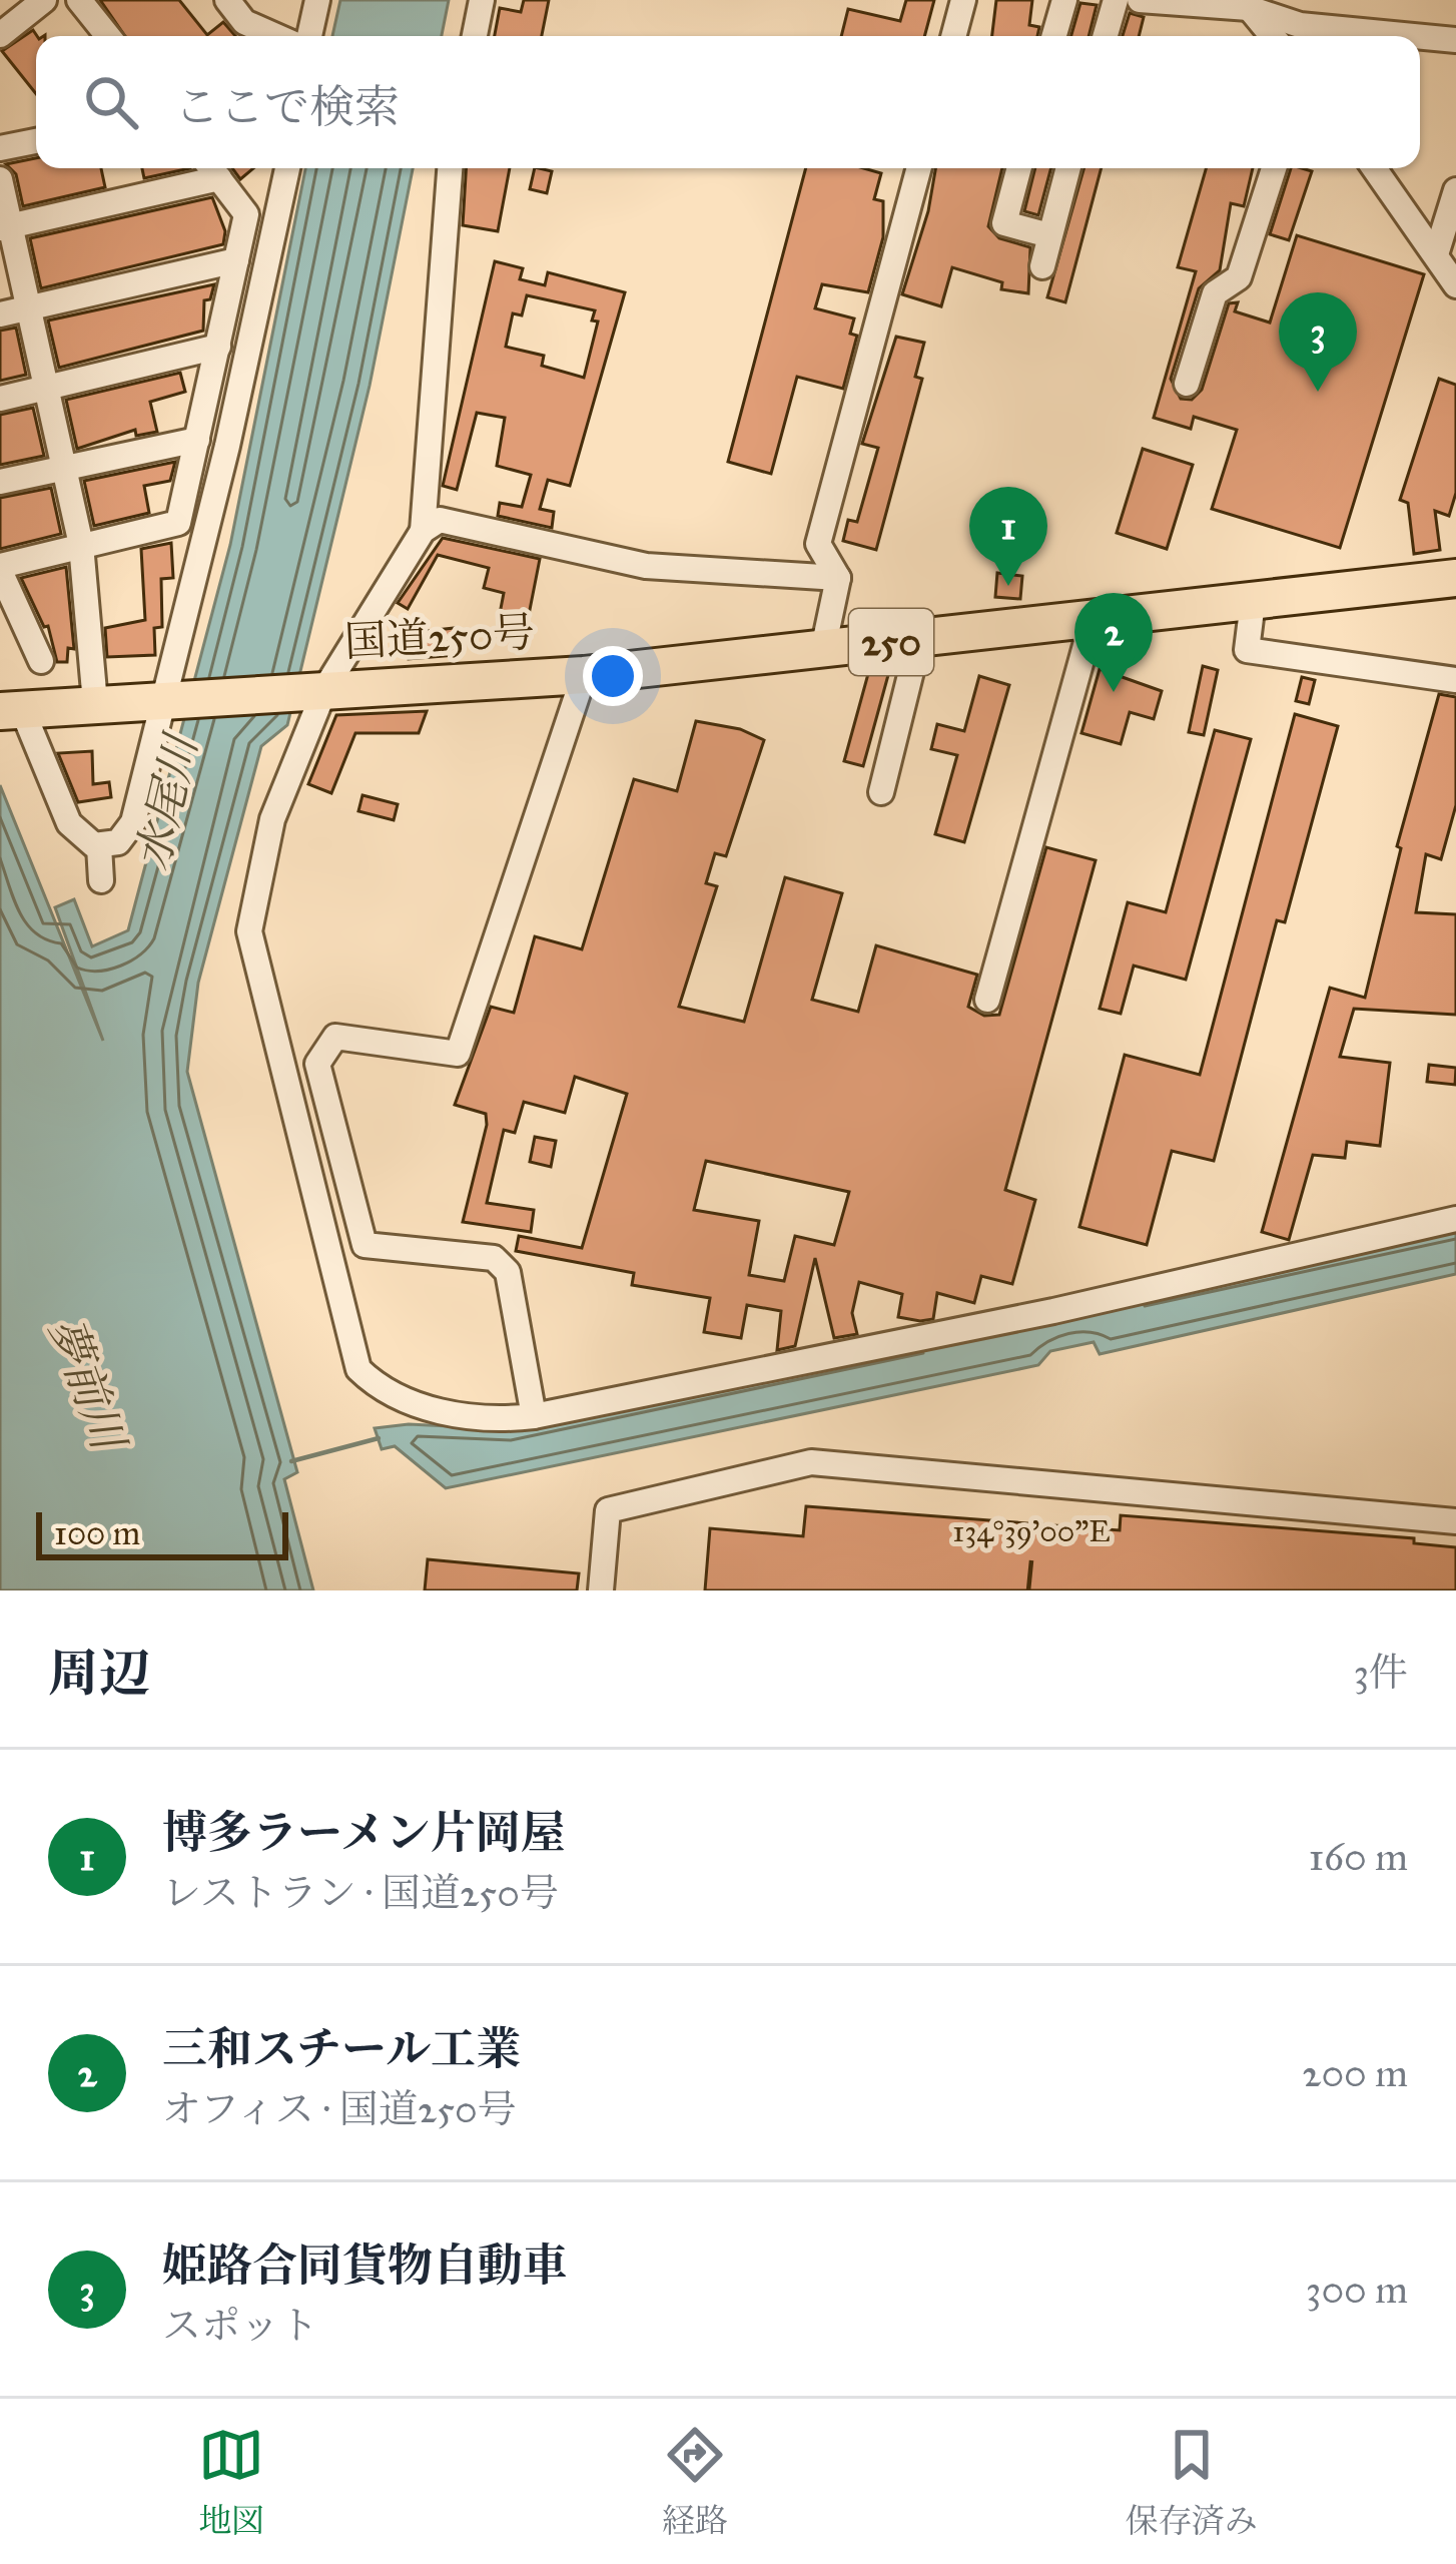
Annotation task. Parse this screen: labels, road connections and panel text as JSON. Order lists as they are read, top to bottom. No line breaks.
{"streets":{"highway":["国道250号","250"]},"water":["水尾川","夢前川"],"scale_bar":"100 m","page":{"search":"ここで検索","pins":["3","1","2"],"scale":"100 m","heading":["周辺","3件"],"list":[{"mark":"1","name":"博多ラーメン片岡屋","note":"レストラン · 国道250号","value":"160 m"},{"mark":"2","name":"三和スチール工業","note":"オフィス · 国道250号","value":"200 m"},{"mark":"3","name":"姫路合同貨物自動車","note":"スポット","value":"300 m"}],"nav":["地図","経路","保存済み"]},"coordinates":["134°39'00\"E"]}
